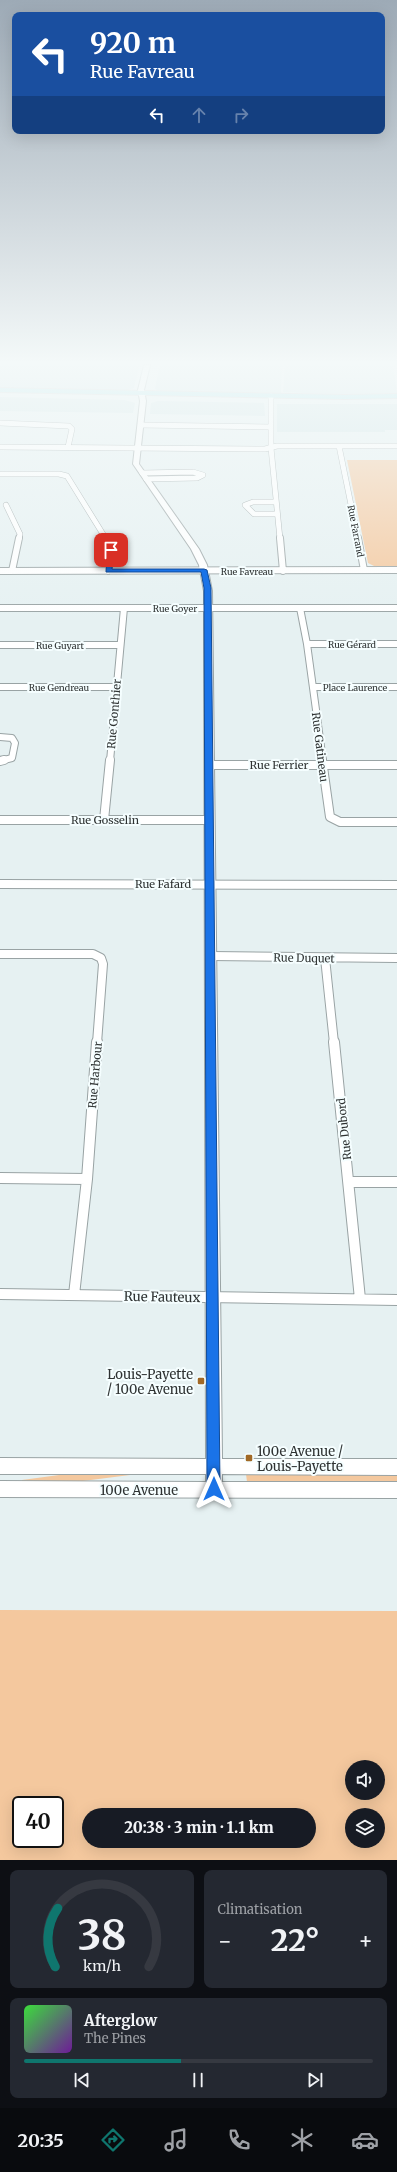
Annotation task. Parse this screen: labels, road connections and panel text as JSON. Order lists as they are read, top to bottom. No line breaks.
{"streets":{"street":["Rue Farrand","Rue Favreau","Rue Goyer","Rue Gérard","Rue Guyart","Rue Gendreau","Place Laurence","Rue Gonthier","Rue Gatineau","Rue Ferrier","Rue Gosselin","Rue Fafard","Rue Duquet","Rue Harbour","Rue Dubord","Rue Fauteux","100e Avenue"]},"crossings":[["Rue Farrand","Rue Favreau"],["Rue Goyer","Rue Gonthier"],["Rue Goyer","Rue Gatineau"],["Rue Gérard","Rue Gatineau"],["Rue Guyart","Rue Gonthier"],["Rue Gendreau","Rue Gonthier"],["Place Laurence","Rue Gatineau"],["Rue Gonthier","Rue Gosselin"],["Rue Gatineau","Rue Ferrier"],["Rue Duquet","Rue Dubord"],["Rue Harbour","Rue Fauteux"],["Rue Dubord","Rue Fauteux"]],"places":{"transit":["Louis-Payette / 100e Avenue","100e Avenue / Louis-Payette"]},"page":{"turn":["920 m","Rue Favreau"],"limit":"40","trip":"20:38 · 3 min · 1.1 km","tile":"Climatisation","heat":["−","22°","+"],"song":["Afterglow","The Pines"],"tabs":"20:35","gauge":["38","km/h"]}}
